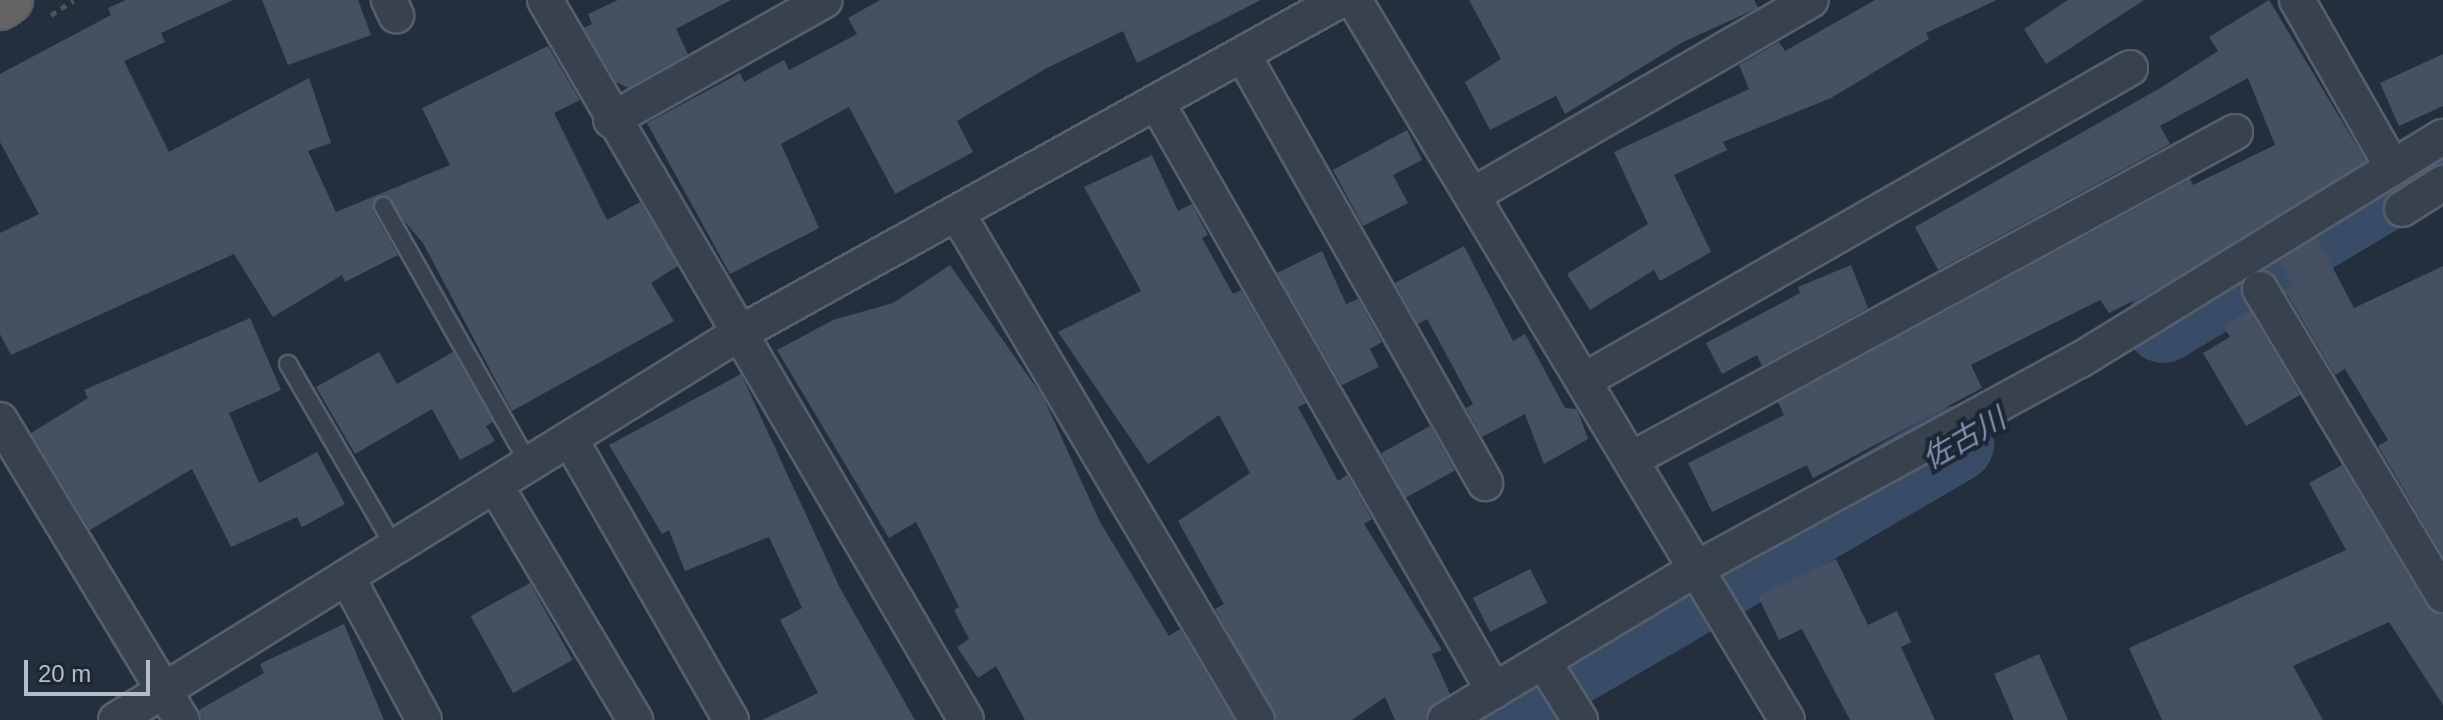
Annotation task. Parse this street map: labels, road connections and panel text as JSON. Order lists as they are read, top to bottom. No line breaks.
{"water":["佐古川"],"scale_bar":"20 m"}
